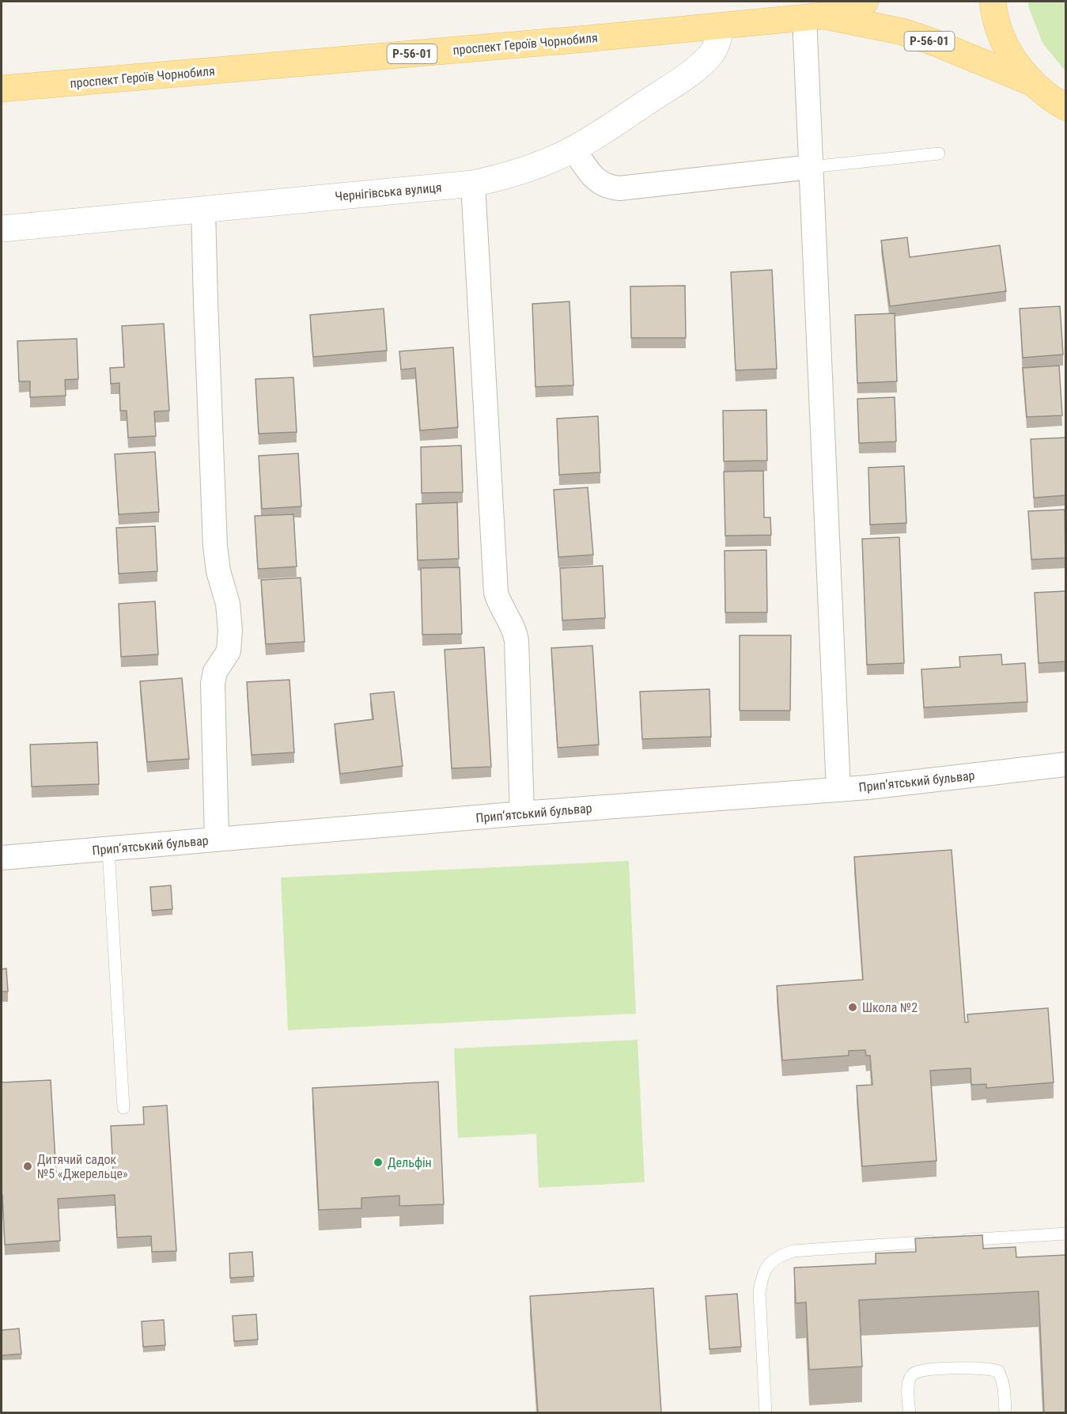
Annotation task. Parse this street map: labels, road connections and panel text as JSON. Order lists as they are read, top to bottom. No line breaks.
{"streets":{"main road":["Р-56-01","проспект Героїв Чорнобиля"],"street":["Чернігівська вулиця","Припʼятський бульвар"]},"crossings":[["проспект Героїв Чорнобиля","Чернігівська вулиця"]],"places":["Школа №2","Дельфін","Дитячий садок №5 «Джерельце»"]}
